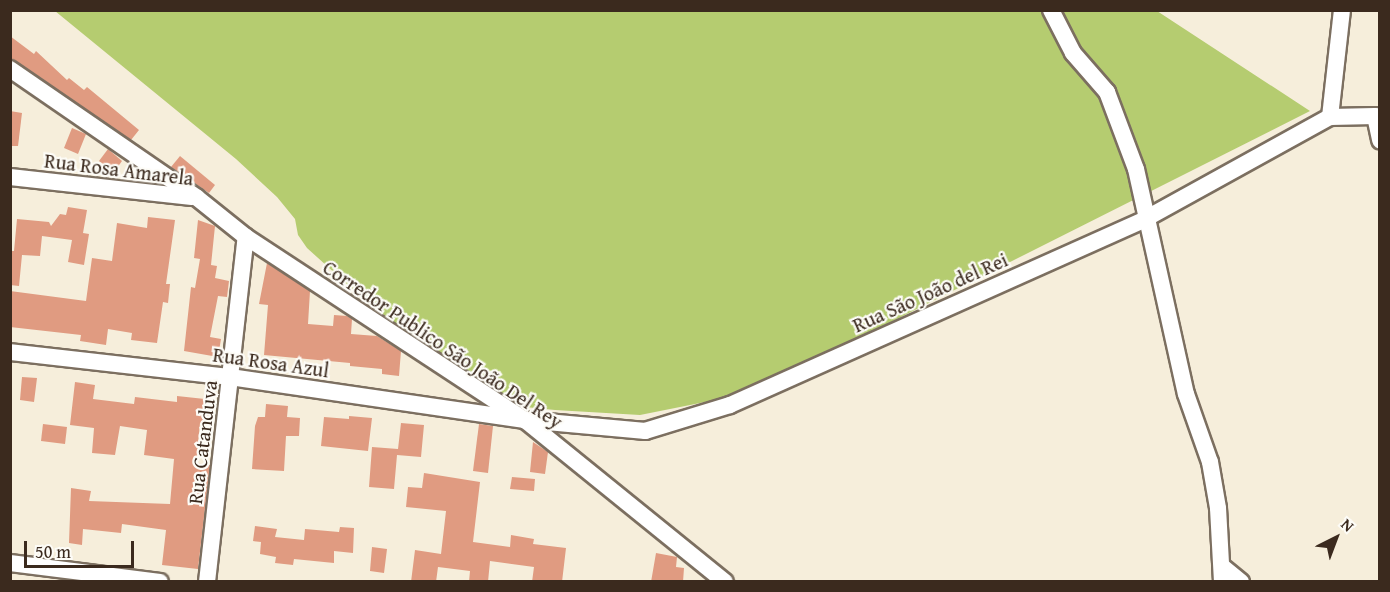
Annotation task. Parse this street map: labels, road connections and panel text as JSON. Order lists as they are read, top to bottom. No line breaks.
{"streets":{"street":["Rua Rosa Amarela","Rua São João del Rei","Corredor Publico São João Del Rey","Rua Rosa Azul","Rua Catanduva"]},"crossings":[["Rua Rosa Amarela","Corredor Publico São João Del Rey"],["Rua Rosa Amarela","Rua Catanduva"],["Rua São João del Rei","Corredor Publico São João Del Rey"],["Rua São João del Rei","Rua Rosa Azul"],["Corredor Publico São João Del Rey","Rua Rosa Azul"],["Corredor Publico São João Del Rey","Rua Catanduva"],["Rua Rosa Azul","Rua Catanduva"]],"scale_bar":"50 m","north":"top right"}
